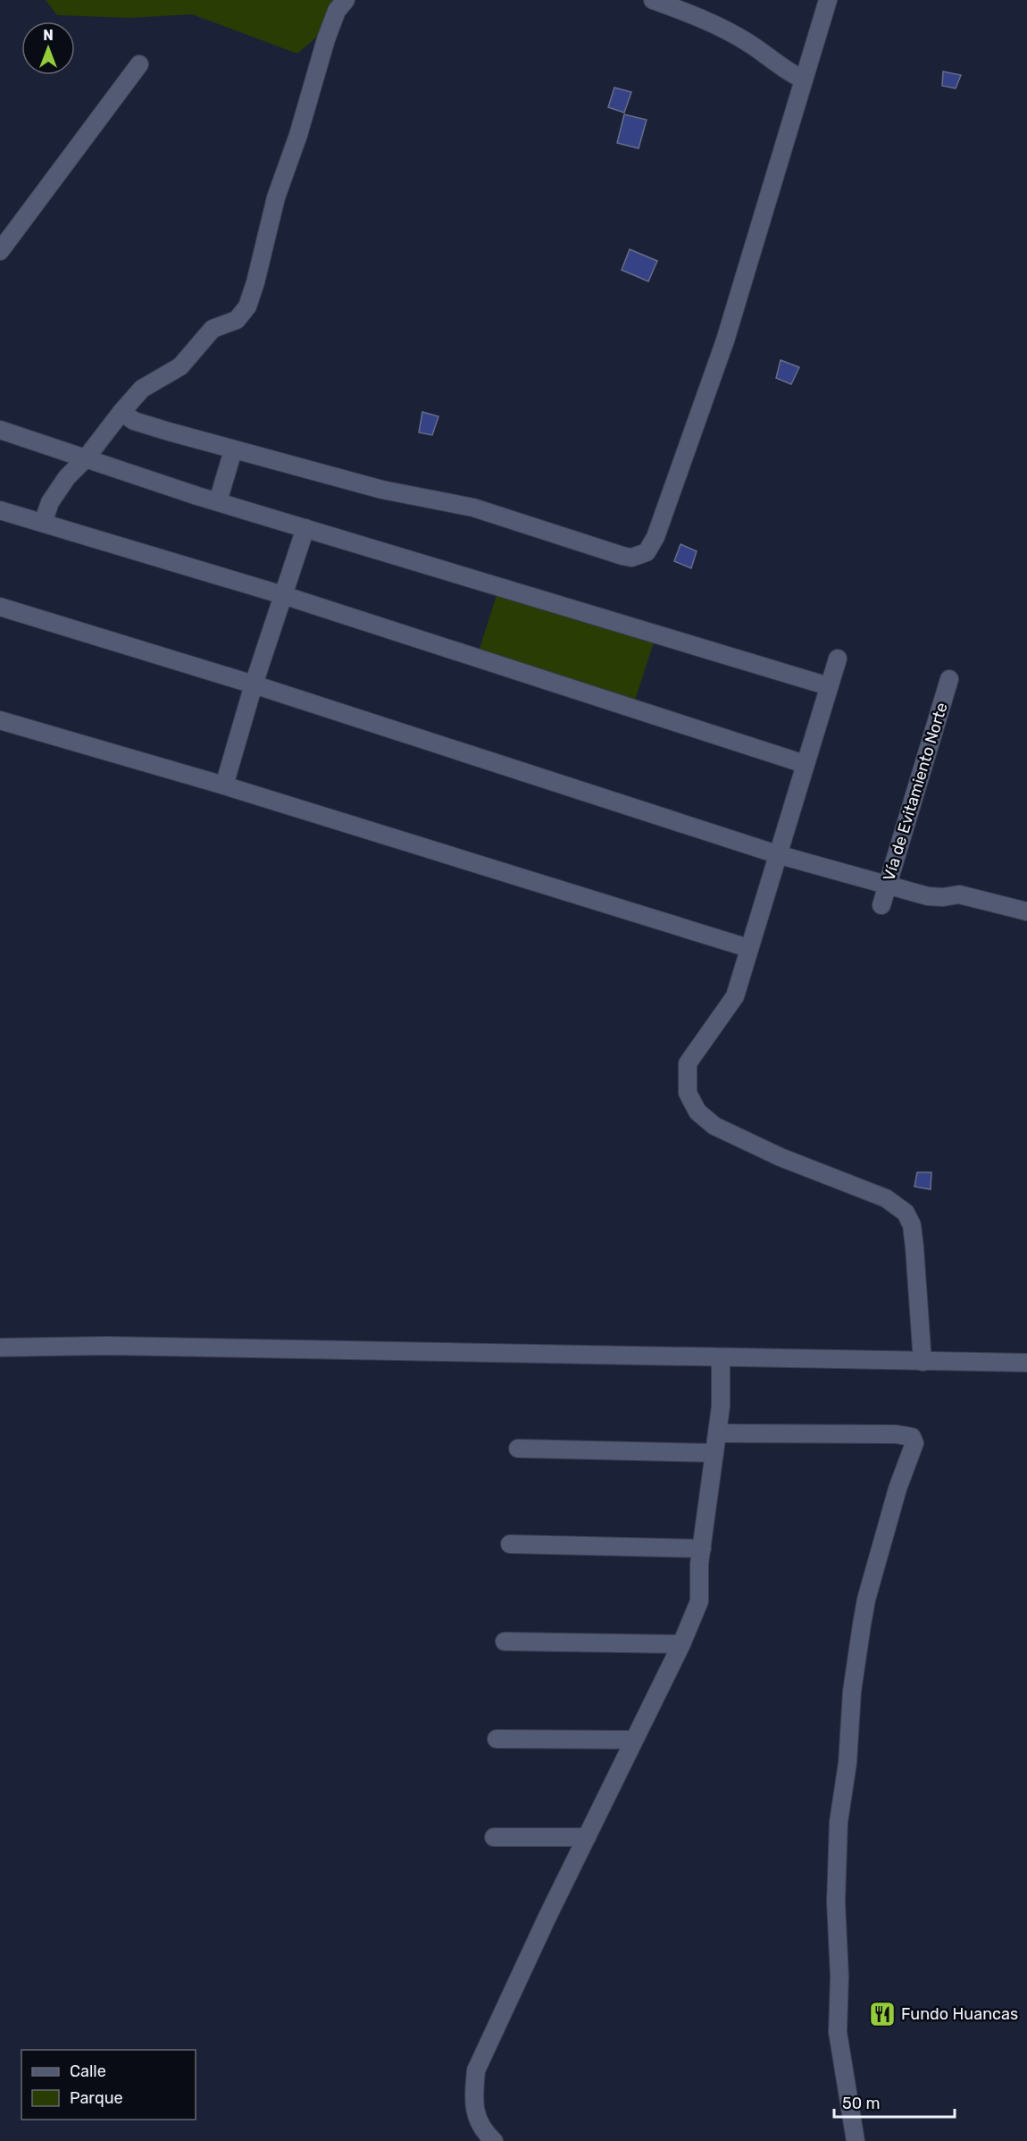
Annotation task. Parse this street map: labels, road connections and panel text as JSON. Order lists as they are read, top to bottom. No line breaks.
{"streets":{"street":["Vía de Evitamiento Norte"]},"places":{"restaurant":["Fundo Huancas"]},"legend":["Calle","Parque"],"scale_bar":"50 m","north":"top"}
